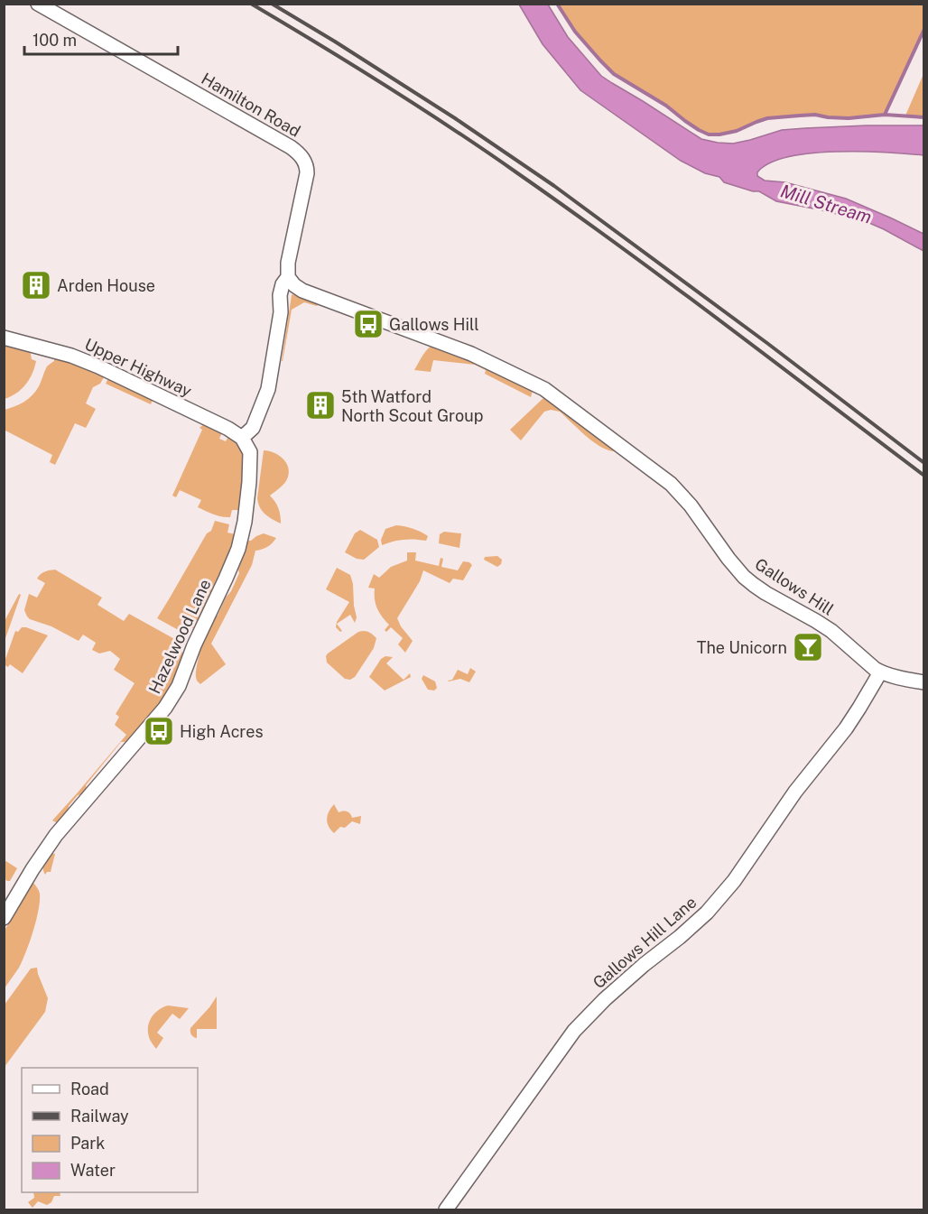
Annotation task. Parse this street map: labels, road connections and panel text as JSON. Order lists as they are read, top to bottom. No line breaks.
{"streets":{"street":["Hamilton Road","Upper Highway","Gallows Hill","Hazelwood Lane","Gallows Hill Lane"]},"crossings":[["Hamilton Road","Upper Highway"],["Hamilton Road","Gallows Hill"],["Hamilton Road","Hazelwood Lane"],["Upper Highway","Hazelwood Lane"],["Gallows Hill","Gallows Hill Lane"]],"water":["Mill Stream"],"places":{"building":["Arden House","5th Watford North Scout Group"],"bus stop":["Gallows Hill","High Acres"],"bar":["The Unicorn"]},"legend":["Road","Railway","Park","Water"],"scale_bar":"100 m"}
